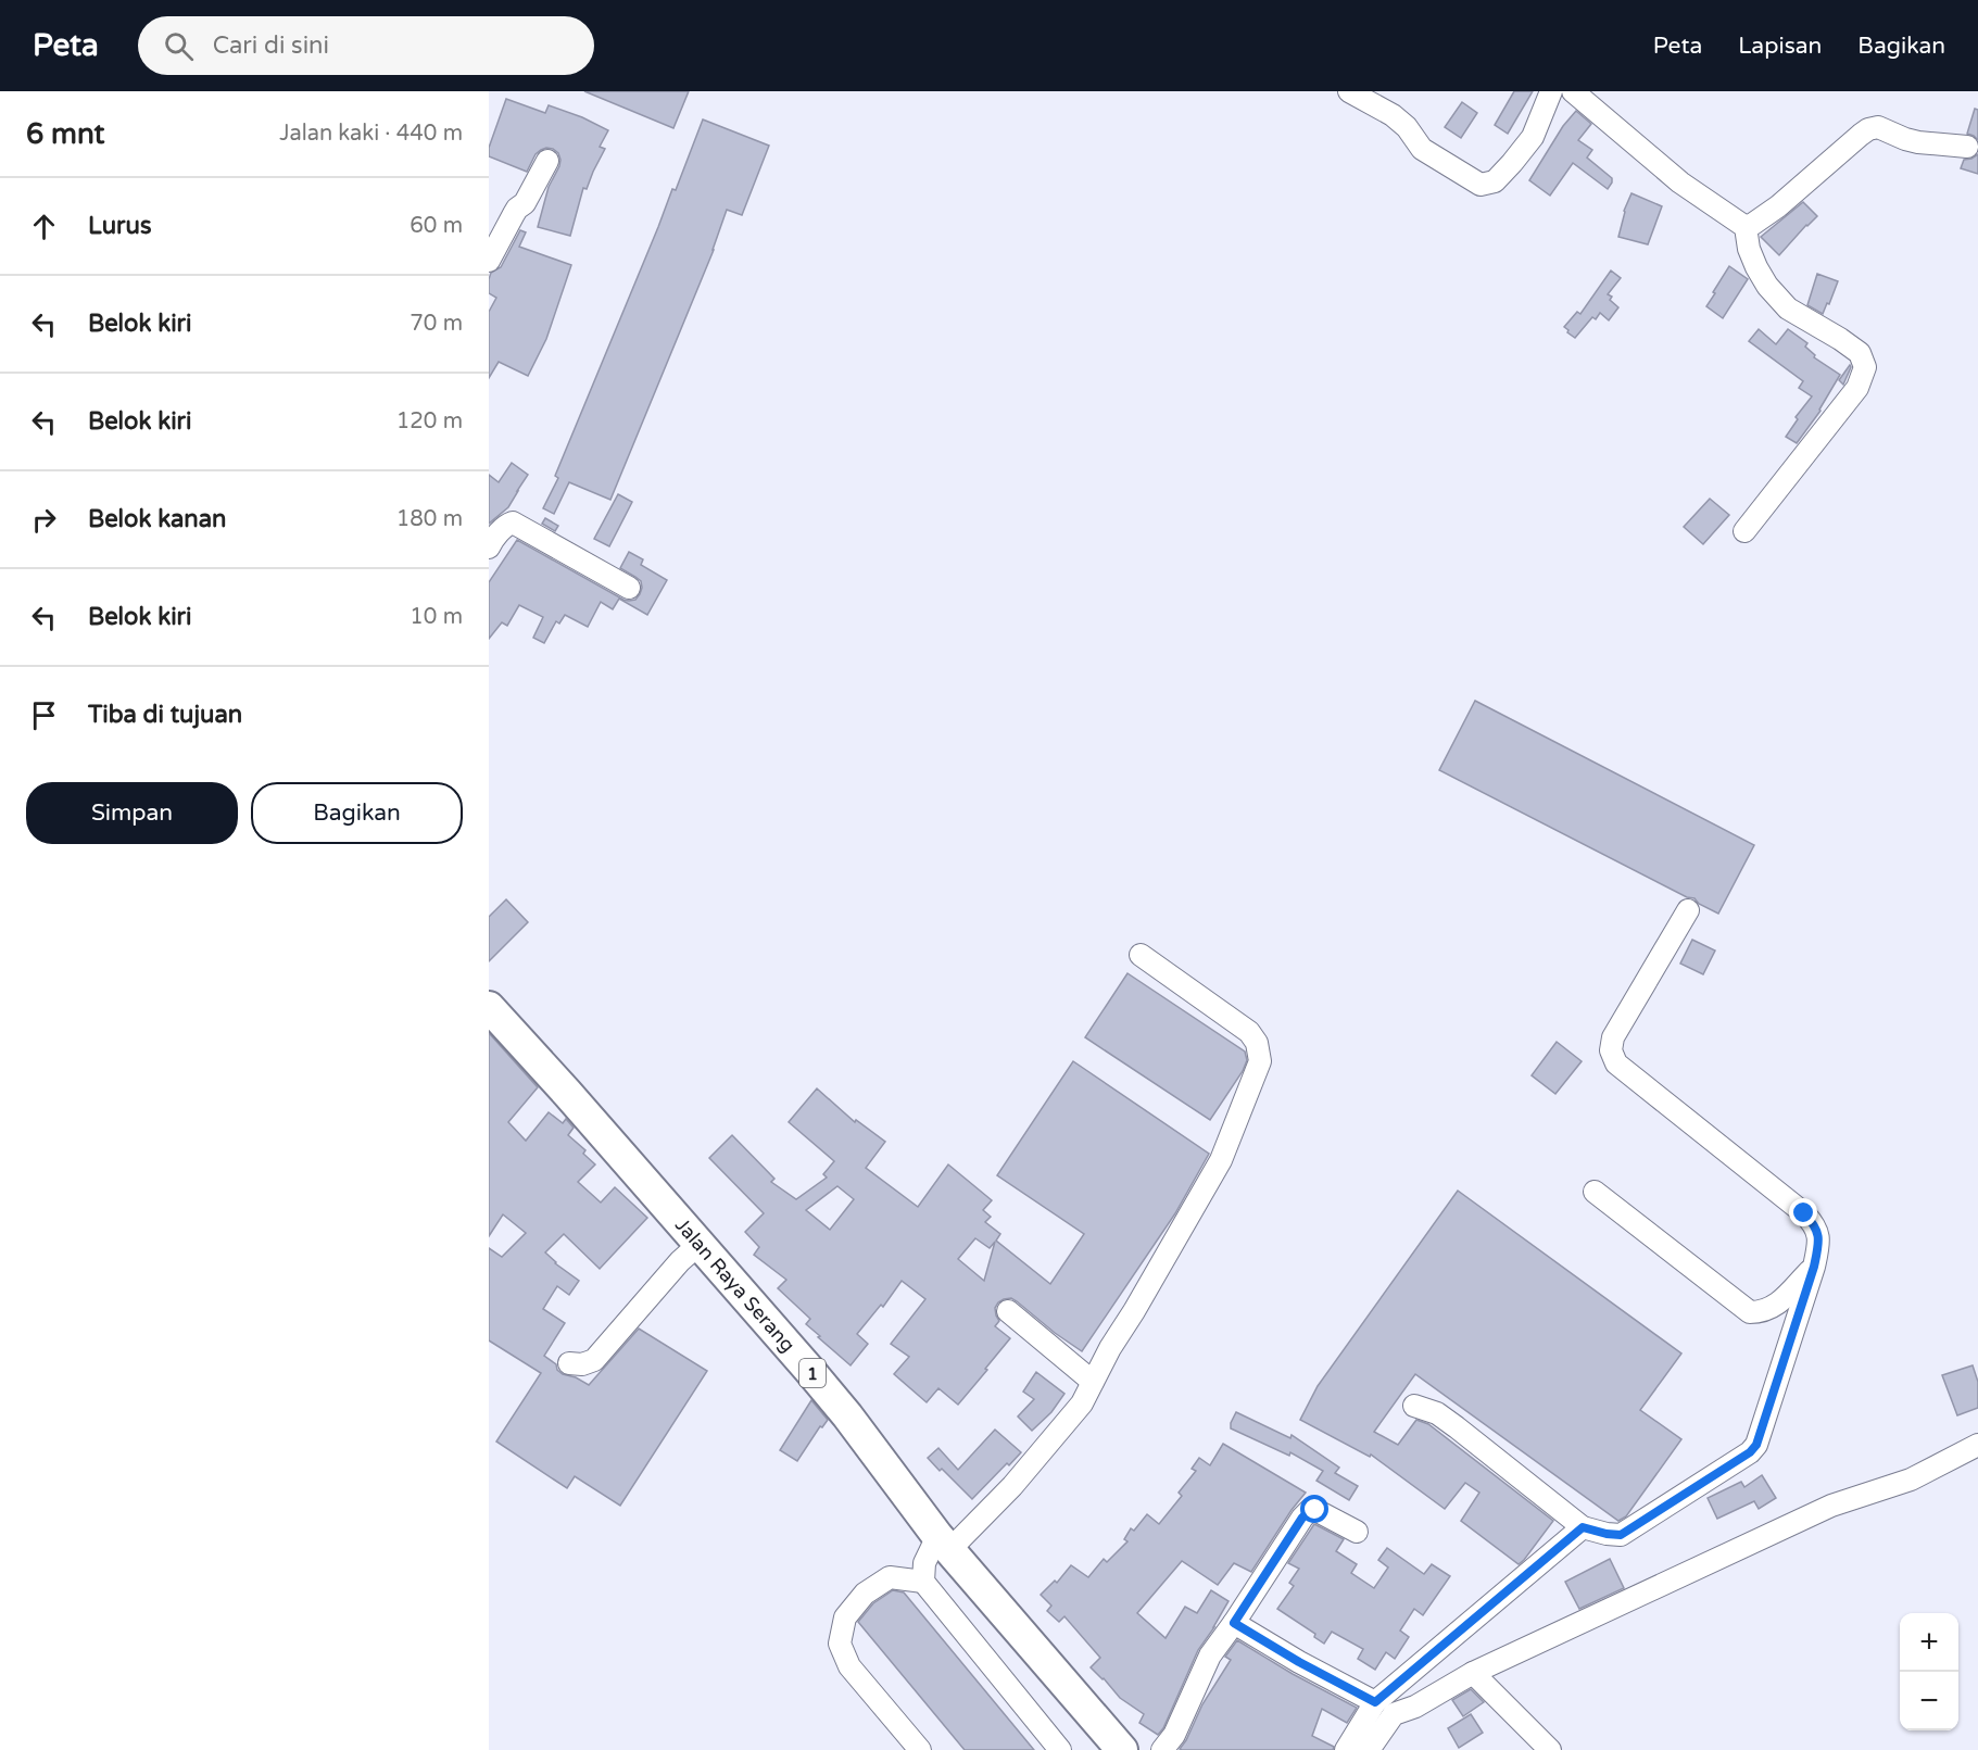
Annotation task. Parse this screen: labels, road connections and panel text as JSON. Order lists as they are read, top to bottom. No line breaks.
{"streets":{"highway":["Jalan Raya Serang","1"]},"page":{"header":"Peta","search":"Cari di sini","nav":["Peta","Lapisan","Bagikan"],"heading":["6 mnt","Jalan kaki · 440 m"],"list":[["Lurus","60 m"],["Belok kiri","70 m"],["Belok kiri","120 m"],["Belok kanan","180 m"],["Belok kiri","10 m"],"Tiba di tujuan"],"buttons":["Simpan","Bagikan"],"map_buttons":["+","−"]}}
